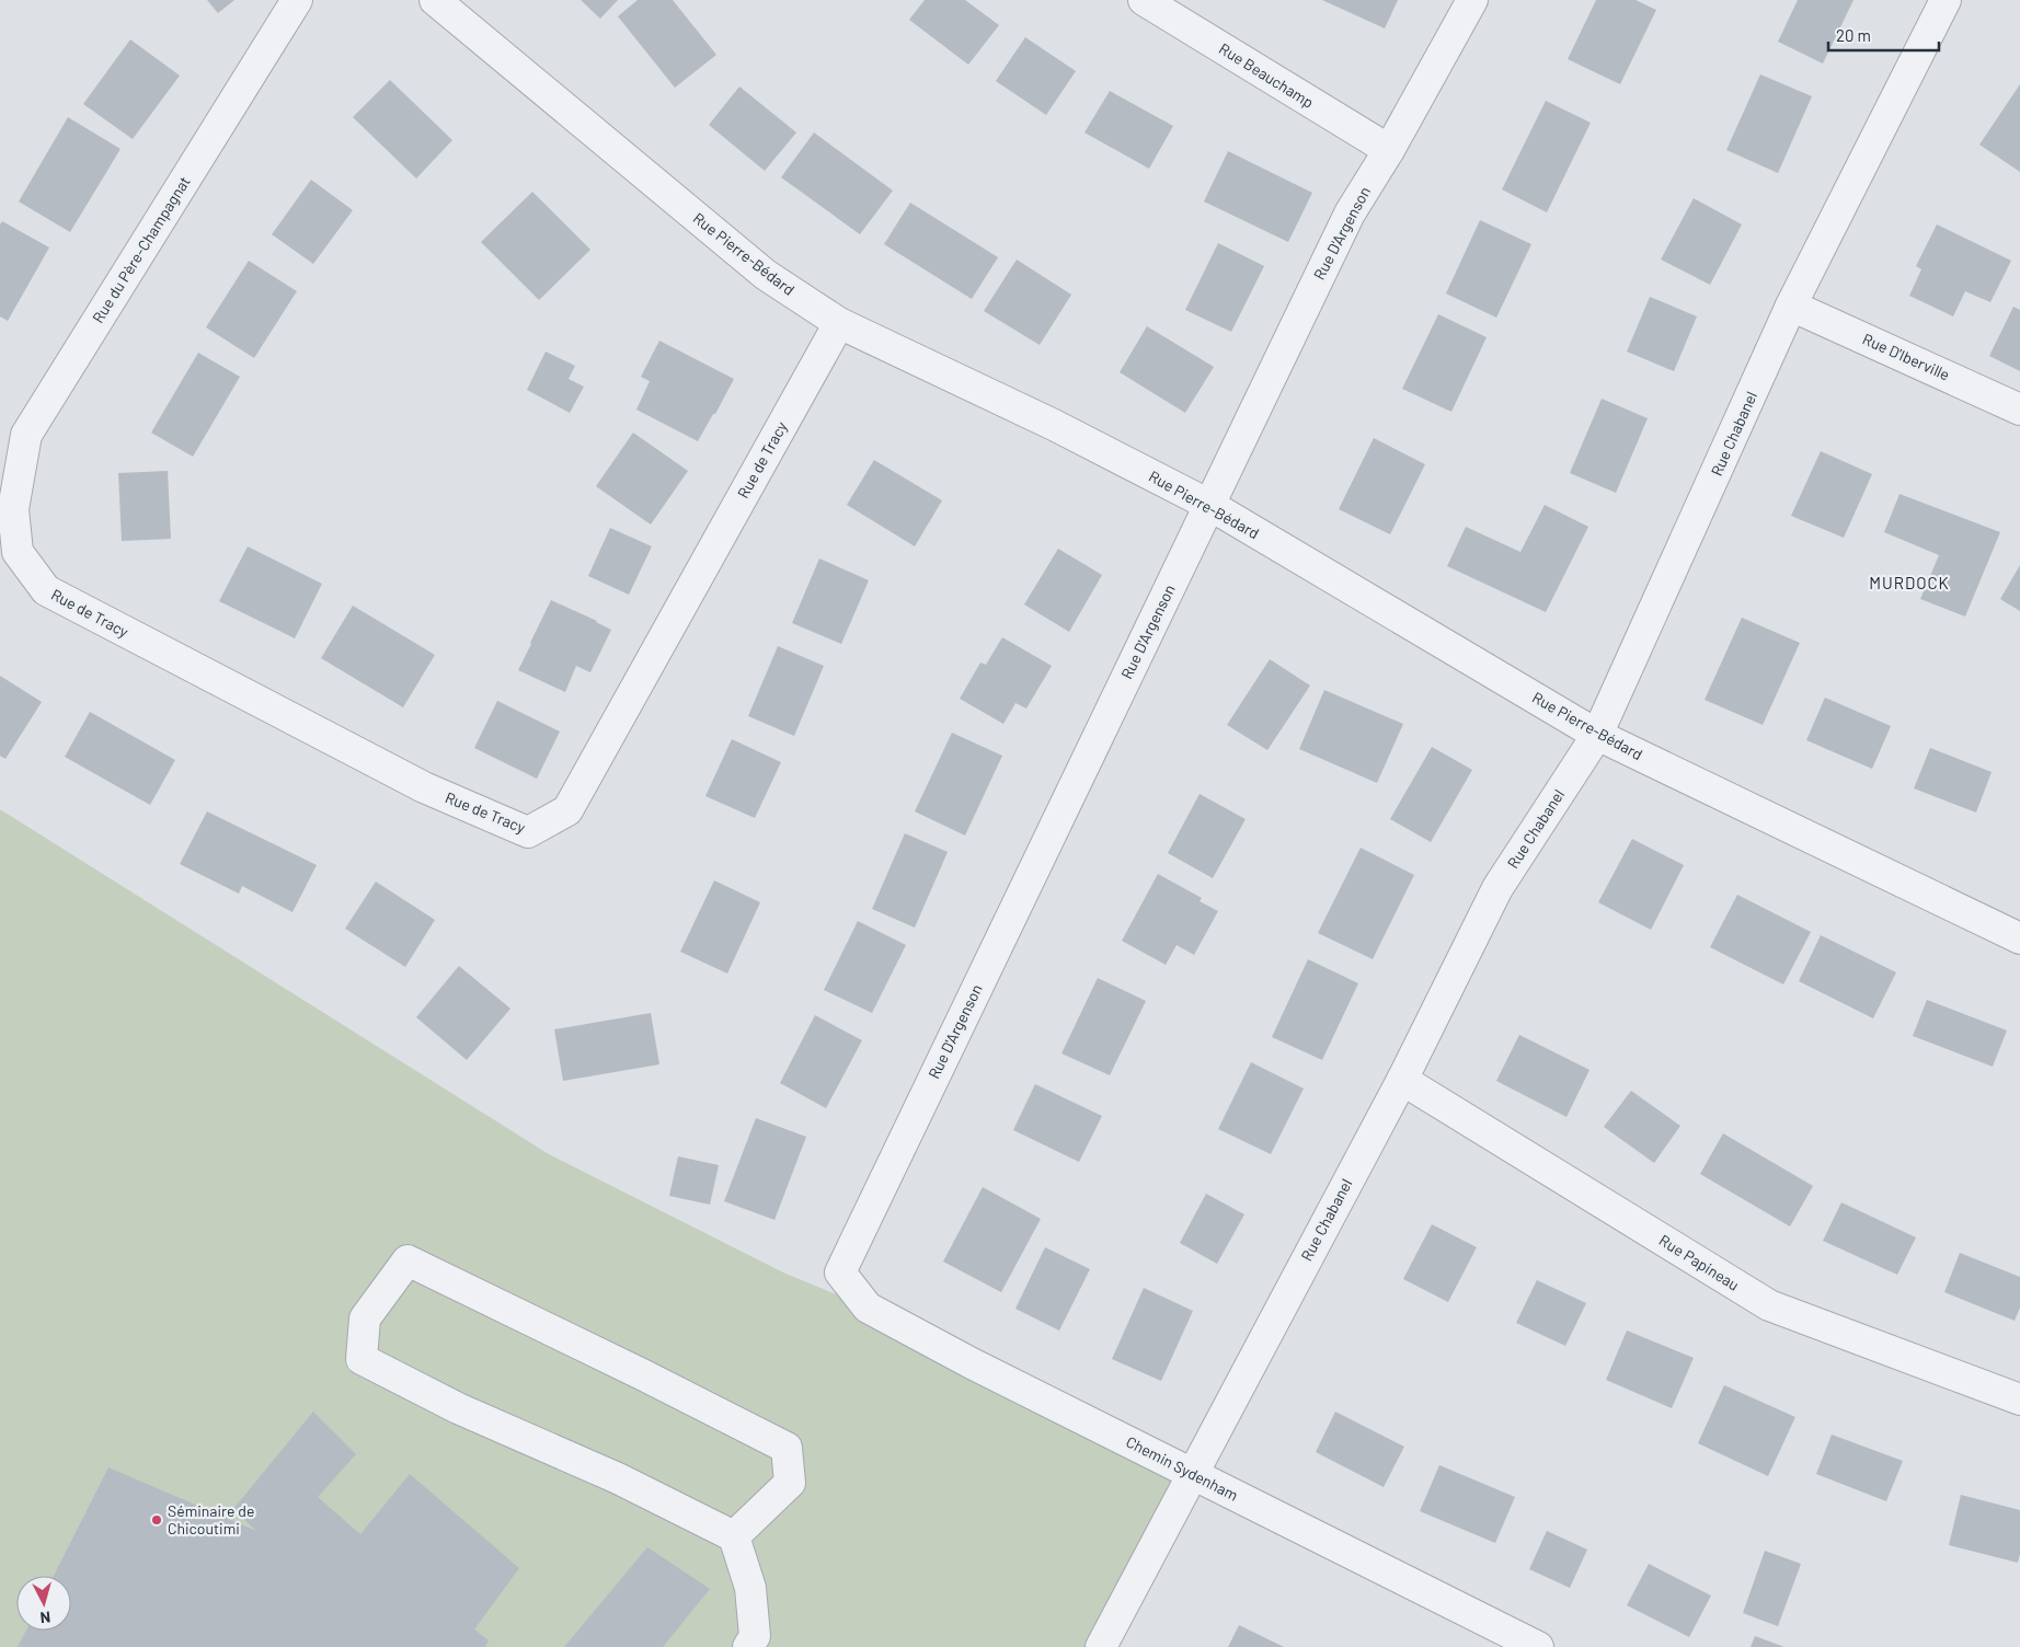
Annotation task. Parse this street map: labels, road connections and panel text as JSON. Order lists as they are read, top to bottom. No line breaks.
{"streets":{"street":["Rue Beauchamp","Rue D'Argenson","Rue du Père-Champagnat","Rue Pierre-Bédard","Rue D'Iberville","Rue Chabanel","Rue de Tracy","Rue Papineau","Chemin Sydenham"]},"crossings":[["Rue Beauchamp","Rue D'Argenson"],["Rue D'Argenson","Rue Pierre-Bédard"],["Rue D'Argenson","Chemin Sydenham"],["Rue du Père-Champagnat","Rue de Tracy"],["Rue Pierre-Bédard","Rue Chabanel"],["Rue Pierre-Bédard","Rue de Tracy"],["Rue D'Iberville","Rue Chabanel"],["Rue Chabanel","Rue Papineau"],["Rue Chabanel","Chemin Sydenham"]],"districts":["MURDOCK"],"places":["Séminaire de Chicoutimi"],"scale_bar":"20 m","north":"bottom"}
